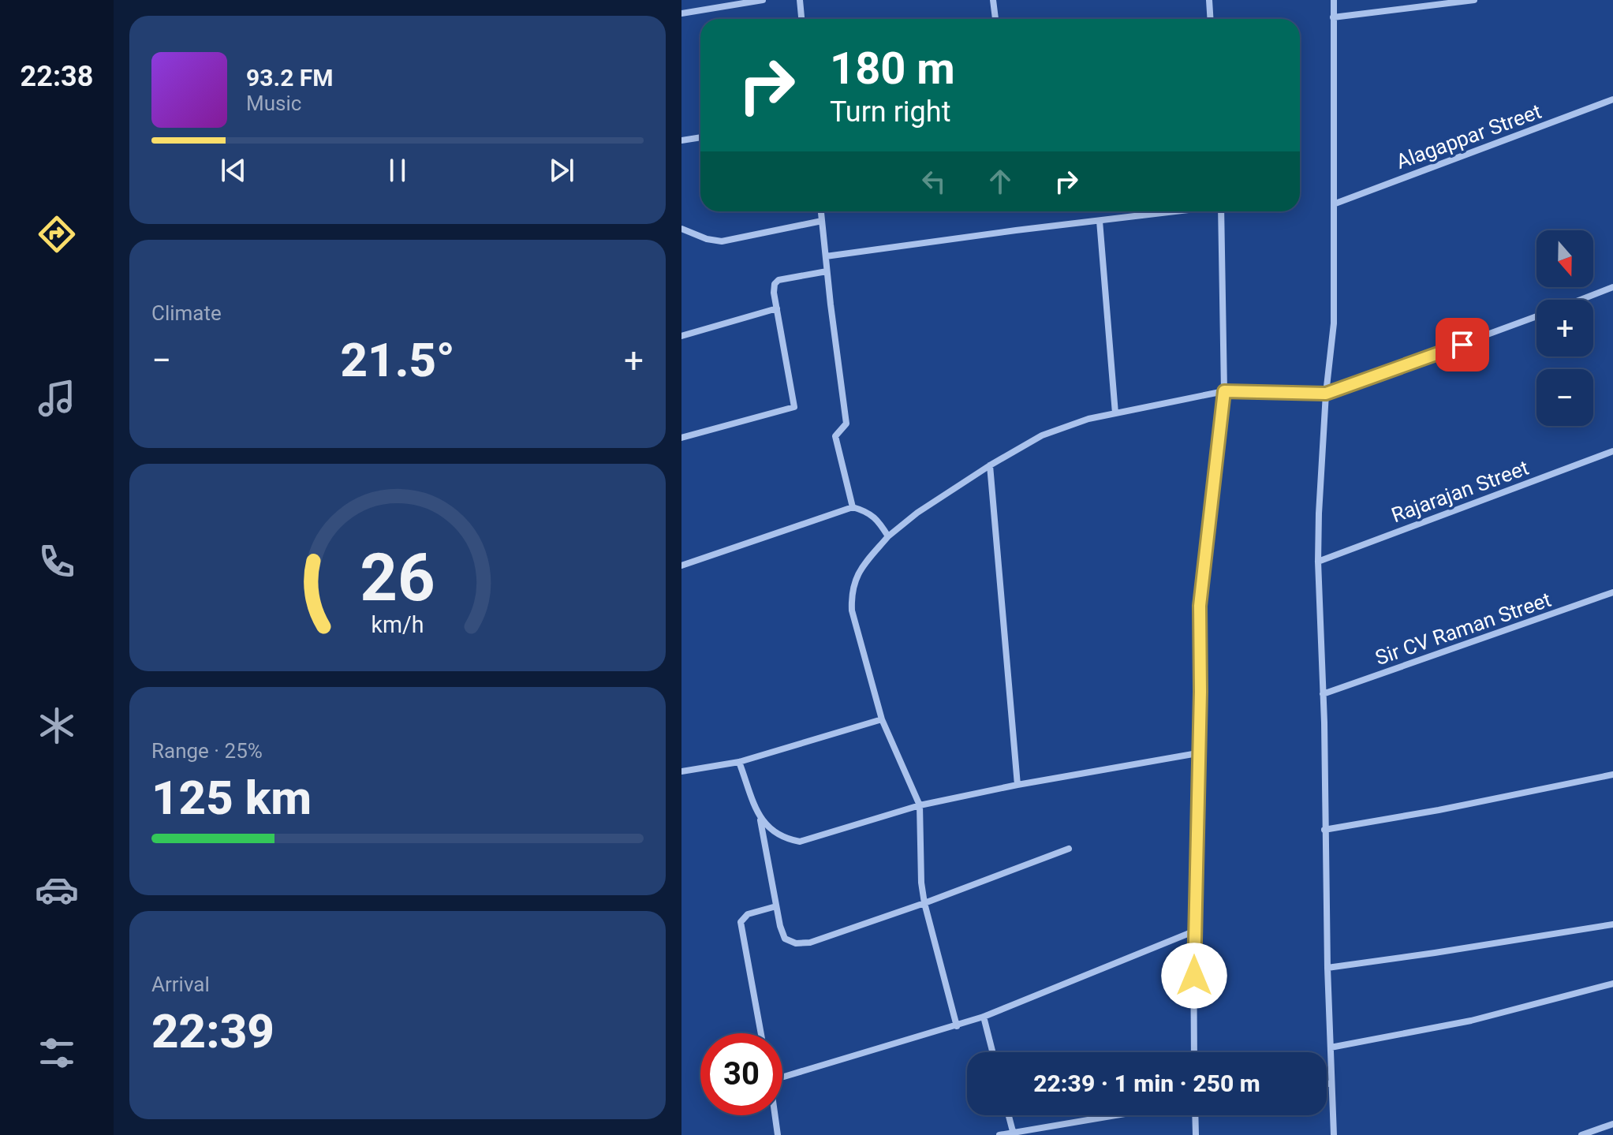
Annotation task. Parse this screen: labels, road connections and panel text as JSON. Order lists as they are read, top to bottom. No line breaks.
{"streets":{"street":["Alagappar Street","Rajarajan Street","Sir CV Raman Street"]},"north":"bottom","page":{"tabs":"22:38","turn":["180 m","Turn right"],"song":["93.2 FM","Music"],"map_buttons":["+","−"],"tile":["Climate",["Range · 25%","125 km"],["Arrival","22:39"]],"heat":["−","21.5°","+"],"limit":"30","trip":"22:39 · 1 min · 250 m","gauge":["26","km/h"]}}
